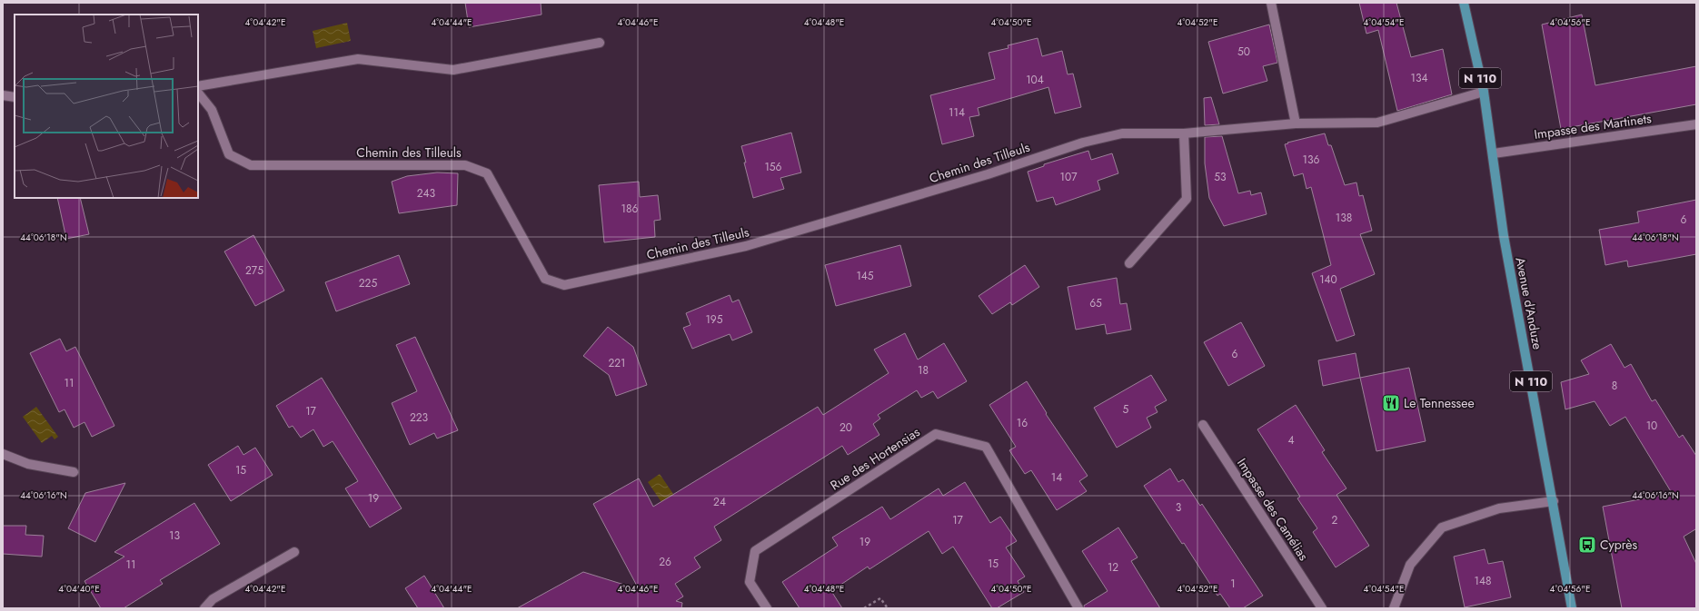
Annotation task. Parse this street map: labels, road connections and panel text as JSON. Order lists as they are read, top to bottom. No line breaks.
{"streets":{"main road":["N 110","Avenue d'Anduze"],"street":["Impasse des Martinets","Chemin des Tilleuls","Rue des Hortensias","Impasse des Camélias"]},"crossings":[["Impasse des Martinets","Avenue d'Anduze"],["Chemin des Tilleuls","Avenue d'Anduze"]],"places":{"restaurant":["Le Tennessee"],"bus stop":["Cyprès"]},"house_numbers":["50","134","104","114","136","156","107","53","243","186","138","6","275","145","140","225","65","195","6","221","18","11","8","5","17","223","16","10","20","4","15","14","19","24","3","17","2","13","19","26","15","11","12","148","1"],"coordinates":["4°04'42\"E","4°04'44\"E","4°04'46\"E","4°04'48\"E","4°04'50\"E","4°04'52\"E","4°04'54\"E","4°04'56\"E","44°06'18\"N","44°06'16\"N","4°04'40\"E"]}
